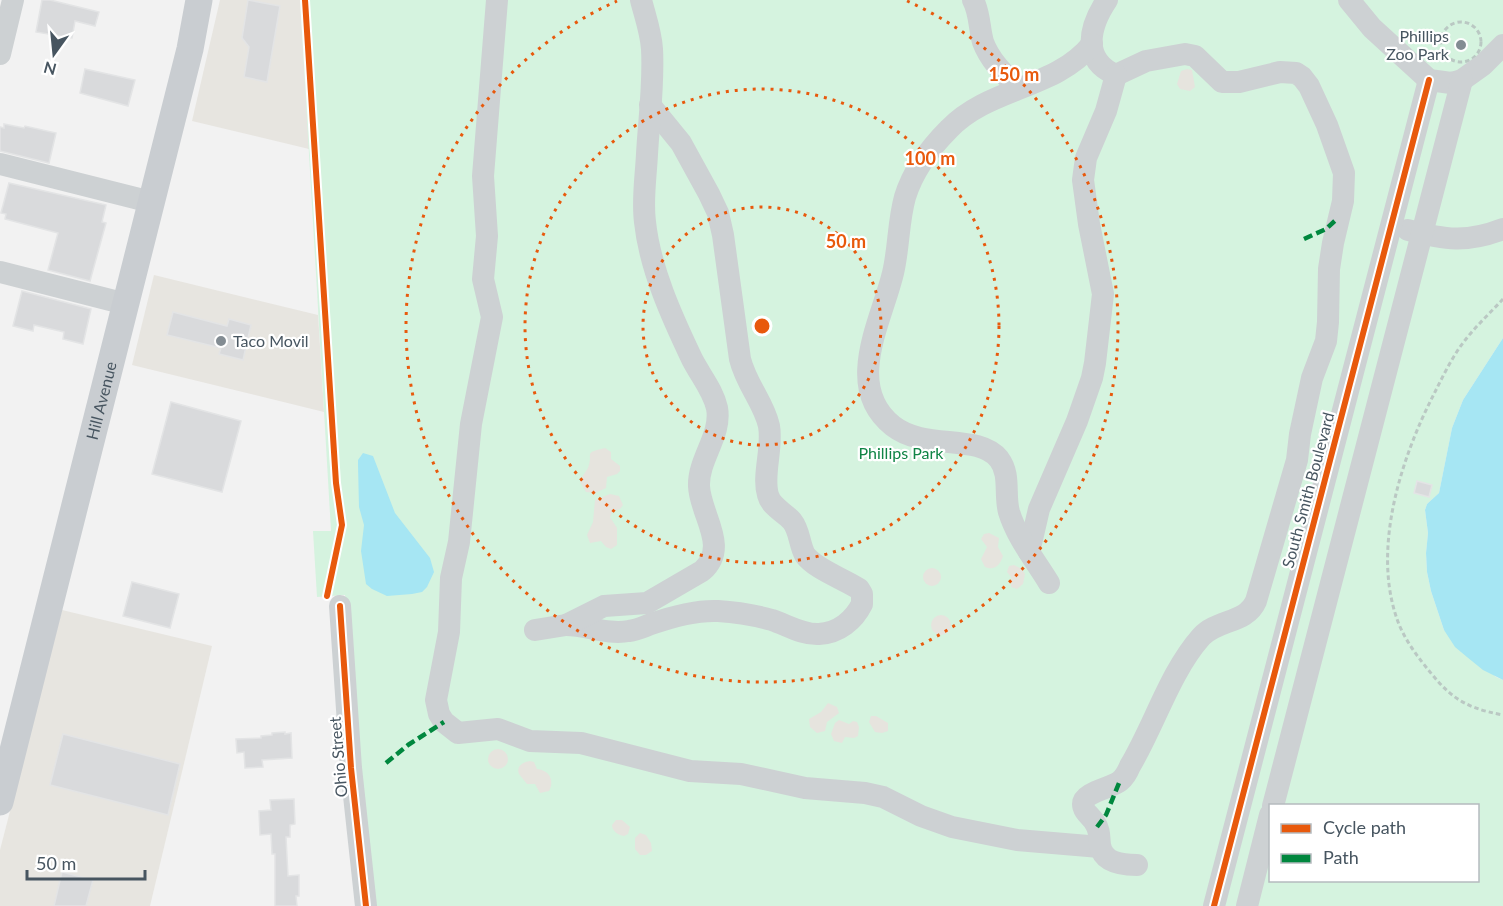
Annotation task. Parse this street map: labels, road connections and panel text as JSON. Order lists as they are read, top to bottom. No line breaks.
{"streets":{"main road":["Hill Avenue"],"street":["South Smith Boulevard","Ohio Street"]},"parks":["Phillips Park"],"places":["Phillips Zoo Park","Taco Movil"],"legend":["Cycle path","Path"],"scale_bar":"50 m","north":"bottom","rings":["150 m","100 m","50 m"]}
